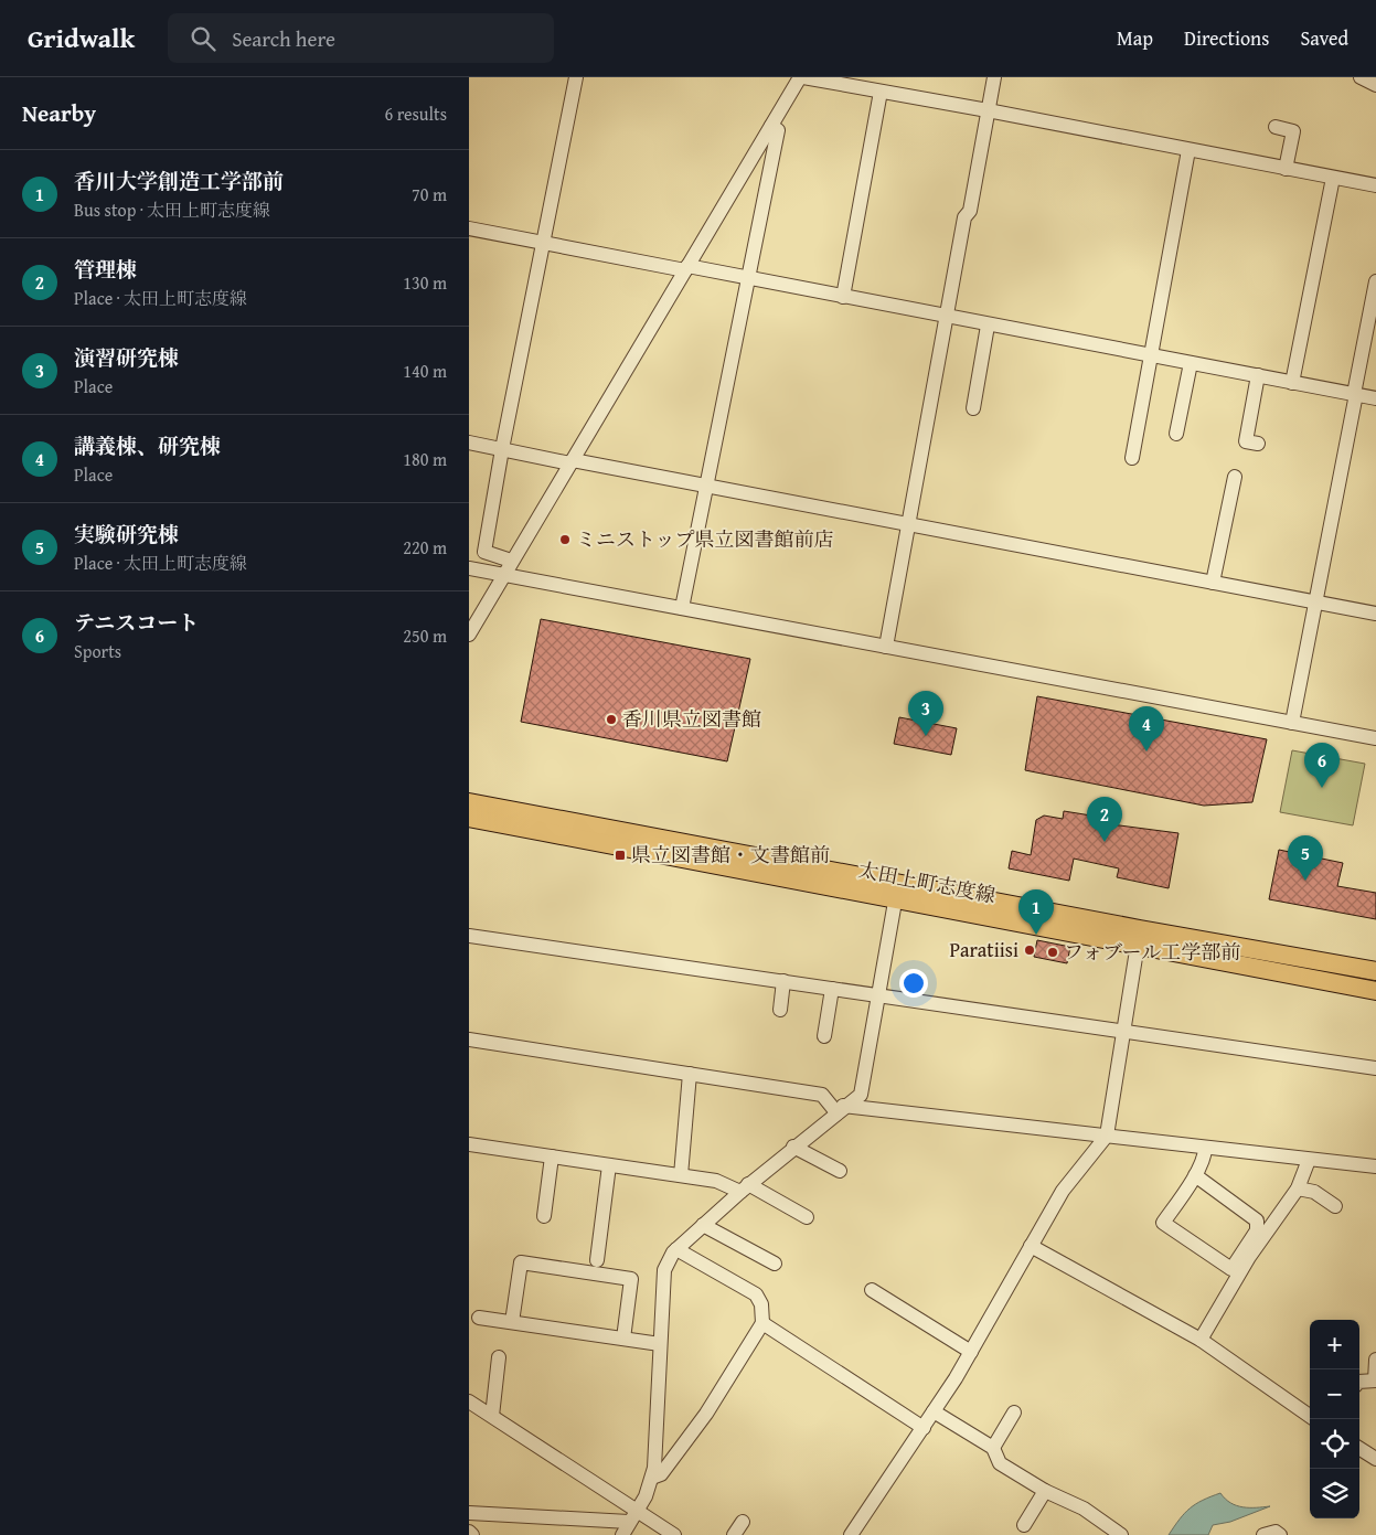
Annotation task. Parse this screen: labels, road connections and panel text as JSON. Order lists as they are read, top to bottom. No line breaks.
{"streets":{"main road":["太田上町志度線"]},"places":{"other":["ミニストップ県立図書館前店","香川県立図書館","Paratiisi","フォブール工学部前"],"transit":["県立図書館・文書館前"]},"page":{"header":"Gridwalk","search":"Search here","nav":["Map","Directions","Saved"],"heading":["Nearby","6 results"],"list":[{"mark":"1","name":"香川大学創造工学部前","note":"Bus stop · 太田上町志度線","value":"70 m"},{"mark":"2","name":"管理棟","note":"Place · 太田上町志度線","value":"130 m"},{"mark":"3","name":"演習研究棟","note":"Place","value":"140 m"},{"mark":"4","name":"講義棟、研究棟","note":"Place","value":"180 m"},{"mark":"5","name":"実験研究棟","note":"Place · 太田上町志度線","value":"220 m"},{"mark":"6","name":"テニスコート","note":"Sports","value":"250 m"}],"pins":["3","4","6","2","5","1"],"map_buttons":["+","−"]}}
